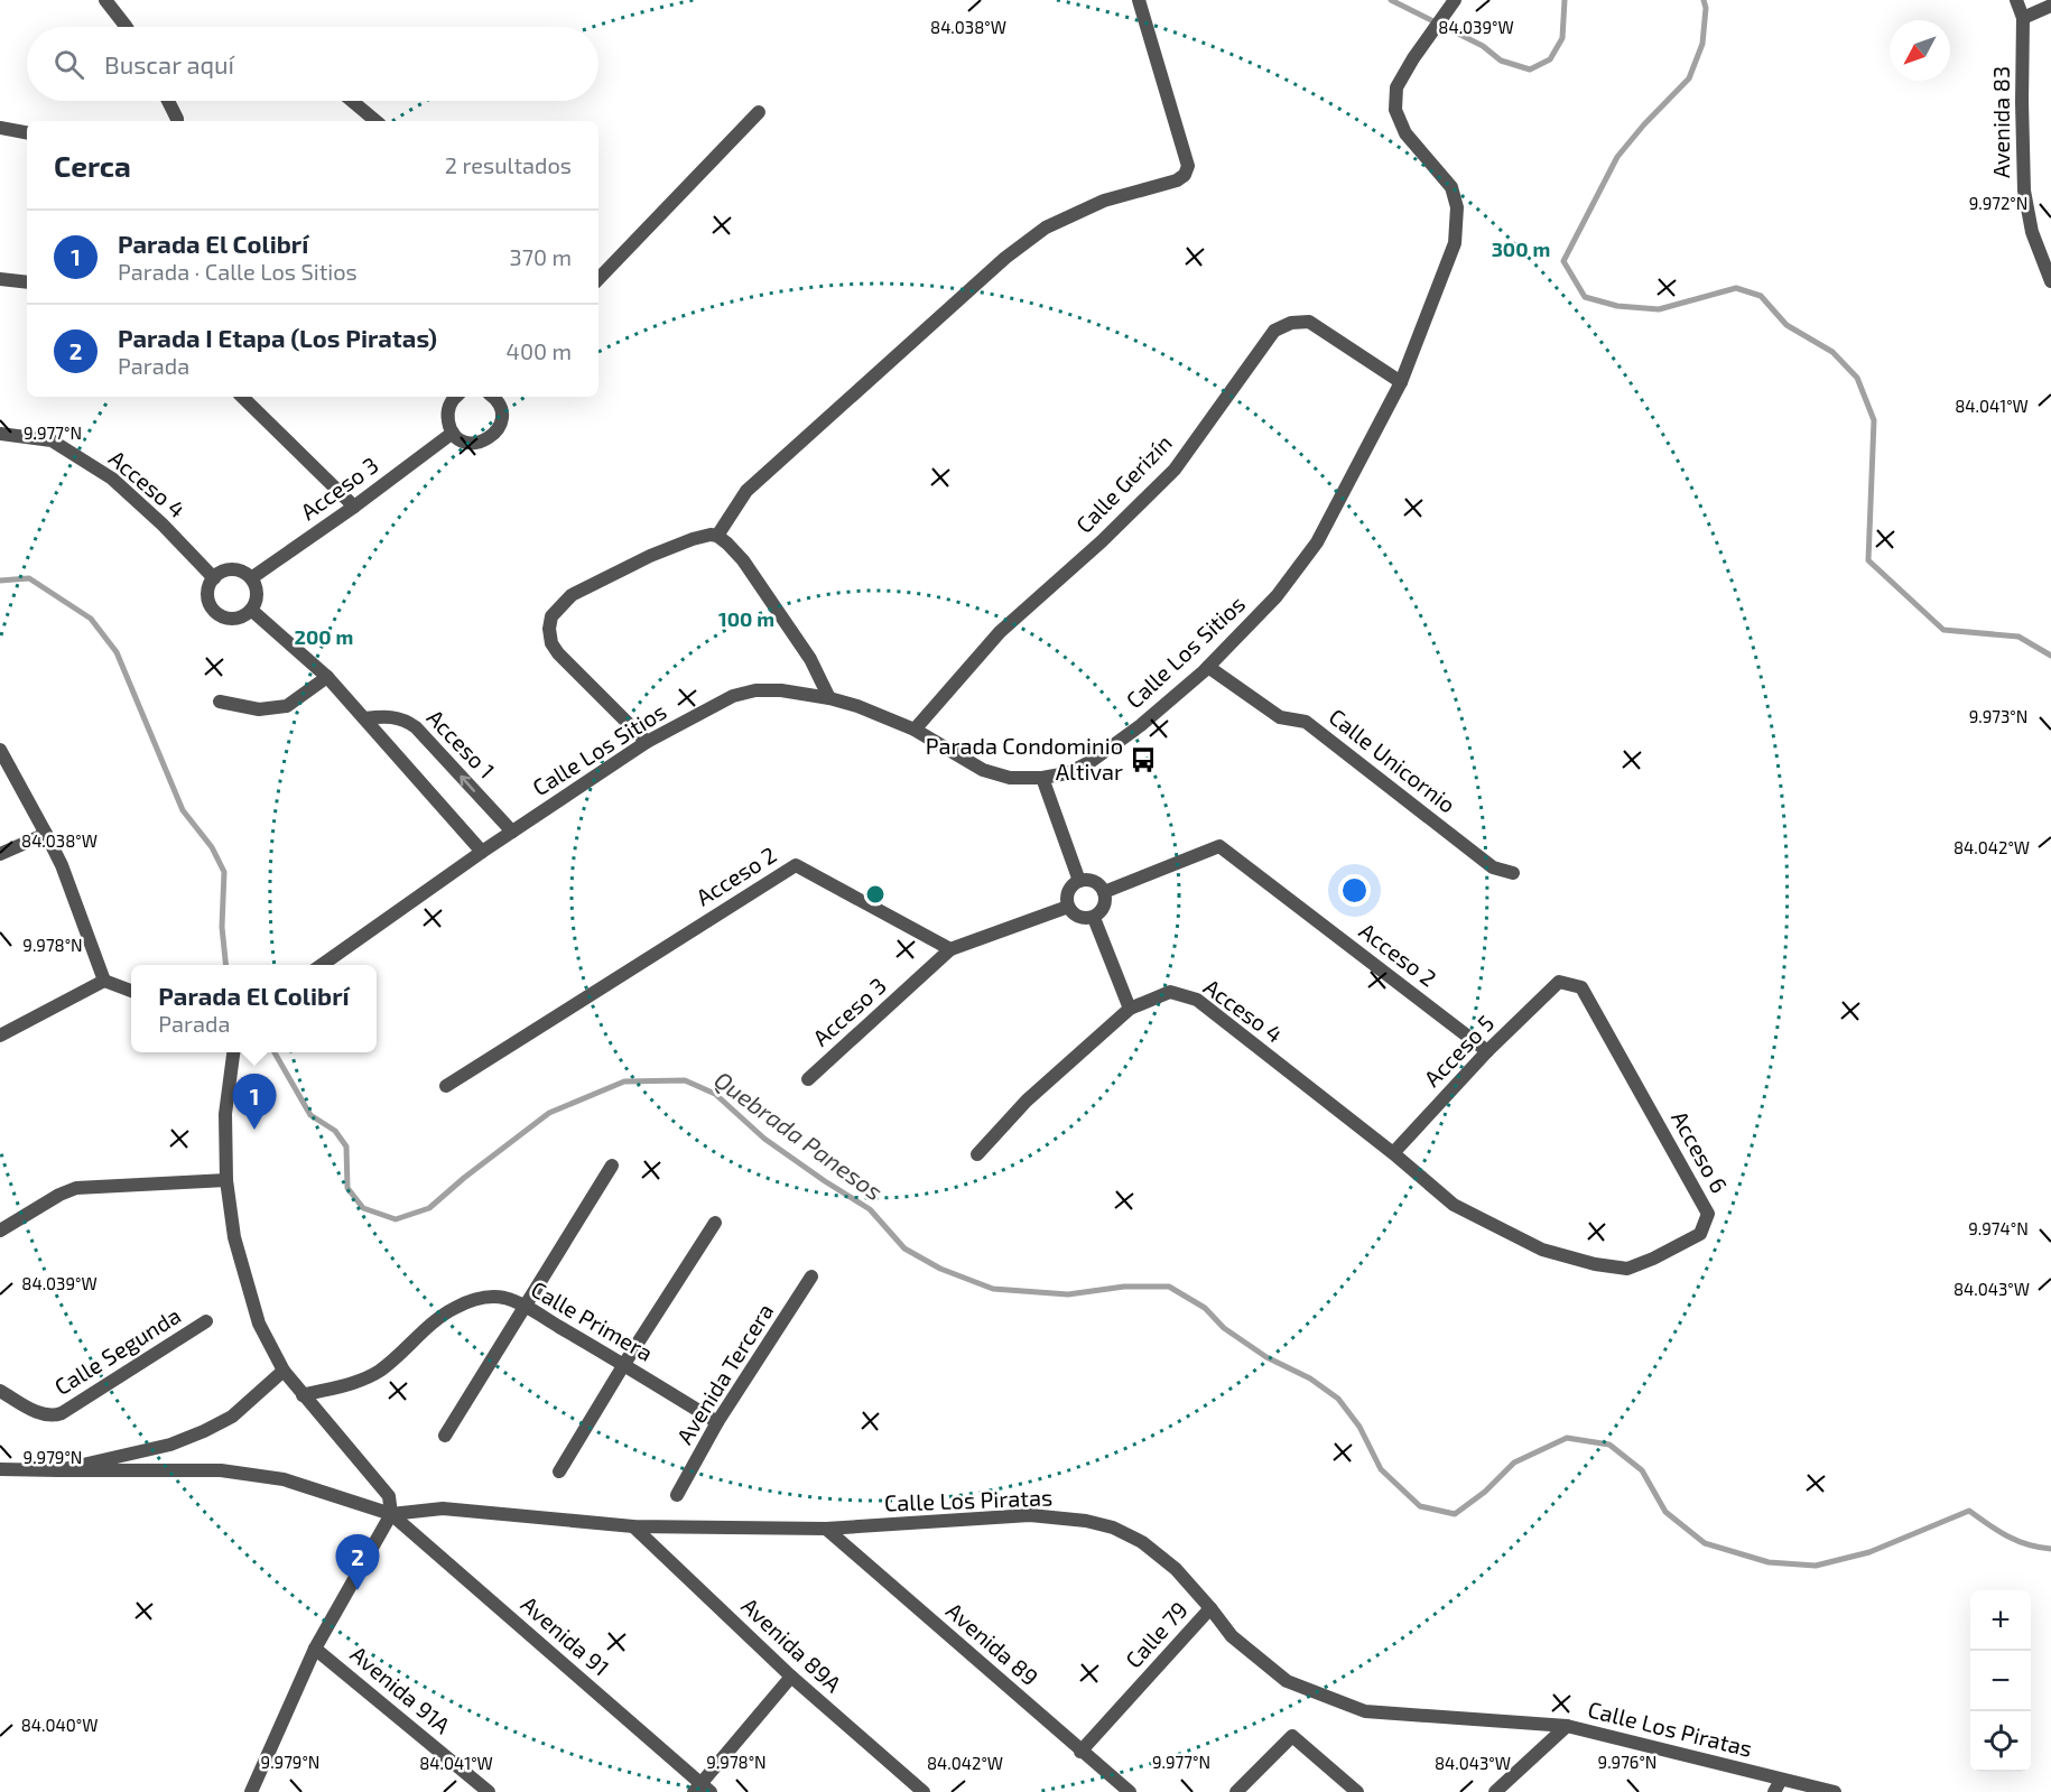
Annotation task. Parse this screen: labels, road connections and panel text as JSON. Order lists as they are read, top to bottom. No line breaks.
{"streets":{"street":["Avenida 83","Acceso 4","Calle Gerizín","Acceso 3","Calle Los Sitios","Acceso 1","Calle Unicornio","Acceso 2","Acceso 5","Acceso 6","Calle Primera","Calle Segunda","Avenida Tercera","Calle Los Piratas","Calle 79","Avenida 91","Avenida 89","Avenida 89A","Avenida 91A"]},"crossings":[["Acceso 4","Acceso 3"],["Acceso 4","Acceso 5"],["Acceso 4","Acceso 6"],["Calle Gerizín","Calle Los Sitios"],["Acceso 3","Acceso 2"],["Calle Los Sitios","Acceso 1"],["Calle Los Sitios","Calle Unicornio"],["Acceso 2","Acceso 5"],["Acceso 5","Acceso 6"],["Calle Primera","Avenida Tercera"],["Calle Los Piratas","Calle 79"],["Calle Los Piratas","Avenida 91"],["Calle Los Piratas","Avenida 89"],["Calle Los Piratas","Avenida 89A"],["Calle 79","Avenida 89"]],"water":["Quebrada Panesos"],"places":{"bus stop":["Parada Condominio Altivar"]},"north":"bottom left","page":{"search":"Buscar aquí","heading":["Cerca","2 resultados"],"list":[{"mark":"1","name":"Parada El Colibrí","note":"Parada · Calle Los Sitios","value":"370 m"},{"mark":"2","name":"Parada I Etapa (Los Piratas)","note":"Parada","value":"400 m"}],"popup":["Parada El Colibrí","Parada"],"pins":["1","2"],"map_buttons":["+","−"]},"coordinates":["84.038°W","84.039°W","9.972°N","84.041°W","9.977°N","9.973°N","84.042°W","9.978°N","9.974°N","84.043°W","9.979°N","84.040°W","9.976°N"],"rings":["300 m","100 m","200 m"]}
